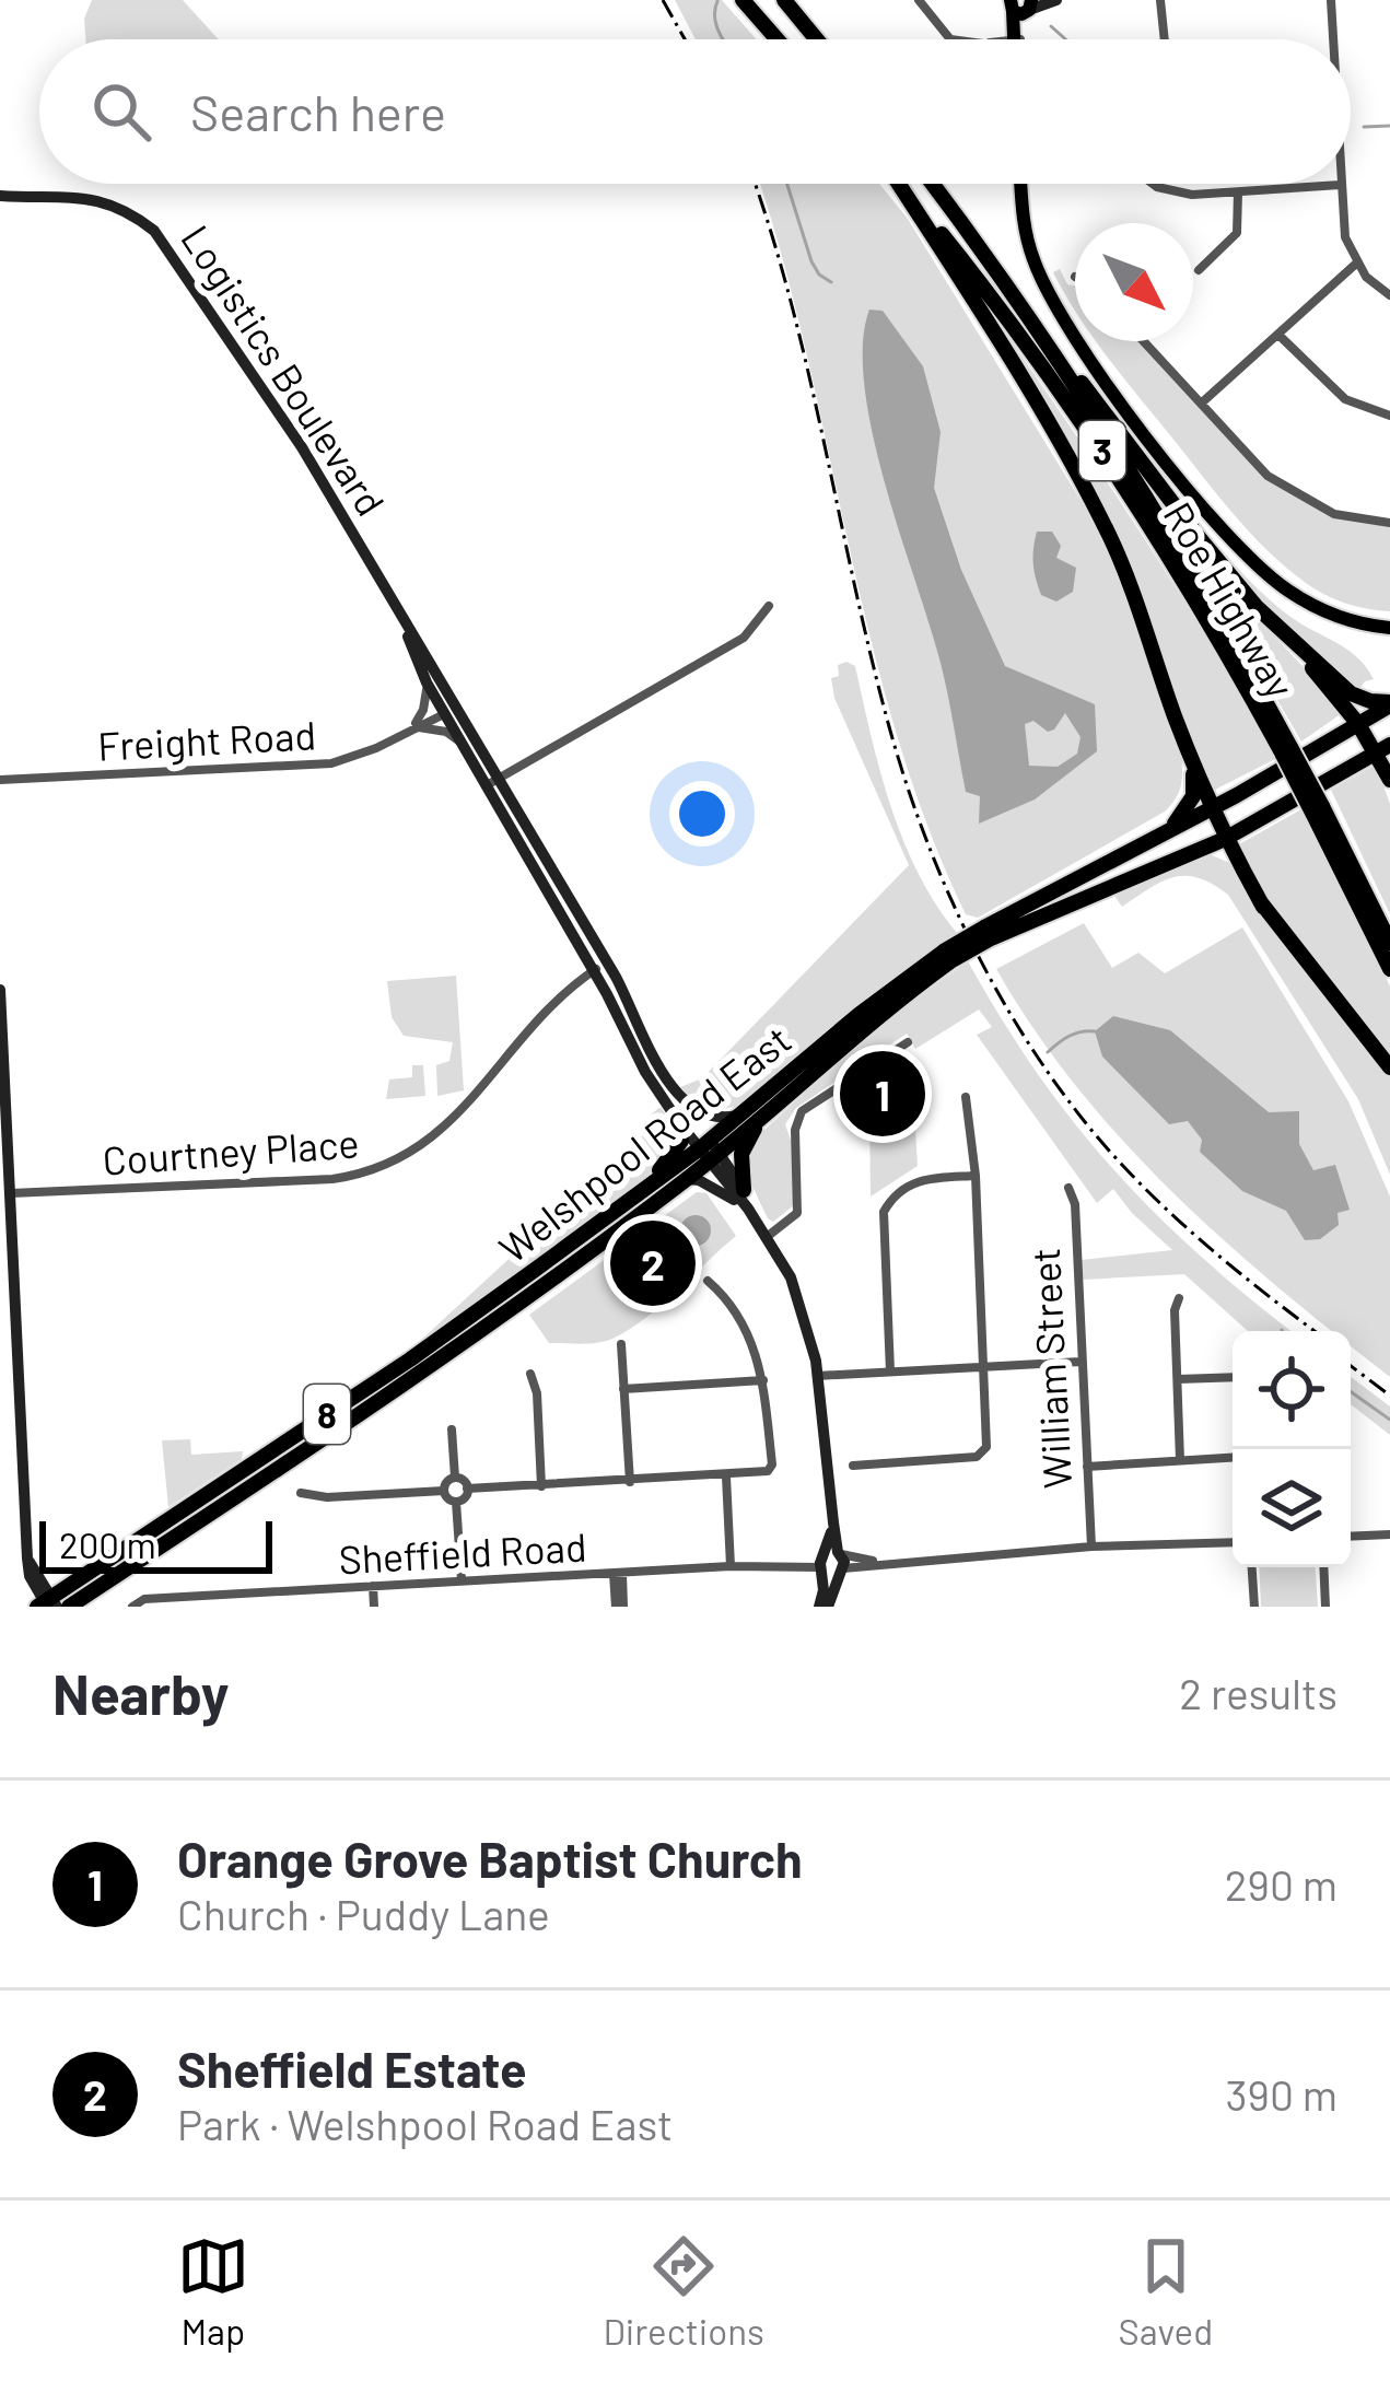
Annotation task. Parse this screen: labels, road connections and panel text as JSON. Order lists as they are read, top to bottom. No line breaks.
{"streets":{"highway":["3","Roe Highway","Welshpool Road East","8"],"street":["Logistics Boulevard","Freight Road","Courtney Place","William Street","Sheffield Road"]},"crossings":[["Logistics Boulevard","Freight Road"],["Logistics Boulevard","Welshpool Road East"],["Logistics Boulevard","Courtney Place"],["Logistics Boulevard","8"],["Logistics Boulevard","Sheffield Road"],["Roe Highway","Welshpool Road East"],["Roe Highway","8"],["Welshpool Road East","8"],["William Street","Sheffield Road"]],"scale_bar":"200 m","north":"bottom right","page":{"search":"Search here","pins":["1","2"],"scale":"200 m","heading":["Nearby","2 results"],"list":[{"mark":"1","name":"Orange Grove Baptist Church","note":"Church · Puddy Lane","value":"290 m"},{"mark":"2","name":"Sheffield Estate","note":"Park · Welshpool Road East","value":"390 m"}],"nav":["Map","Directions","Saved"]}}
